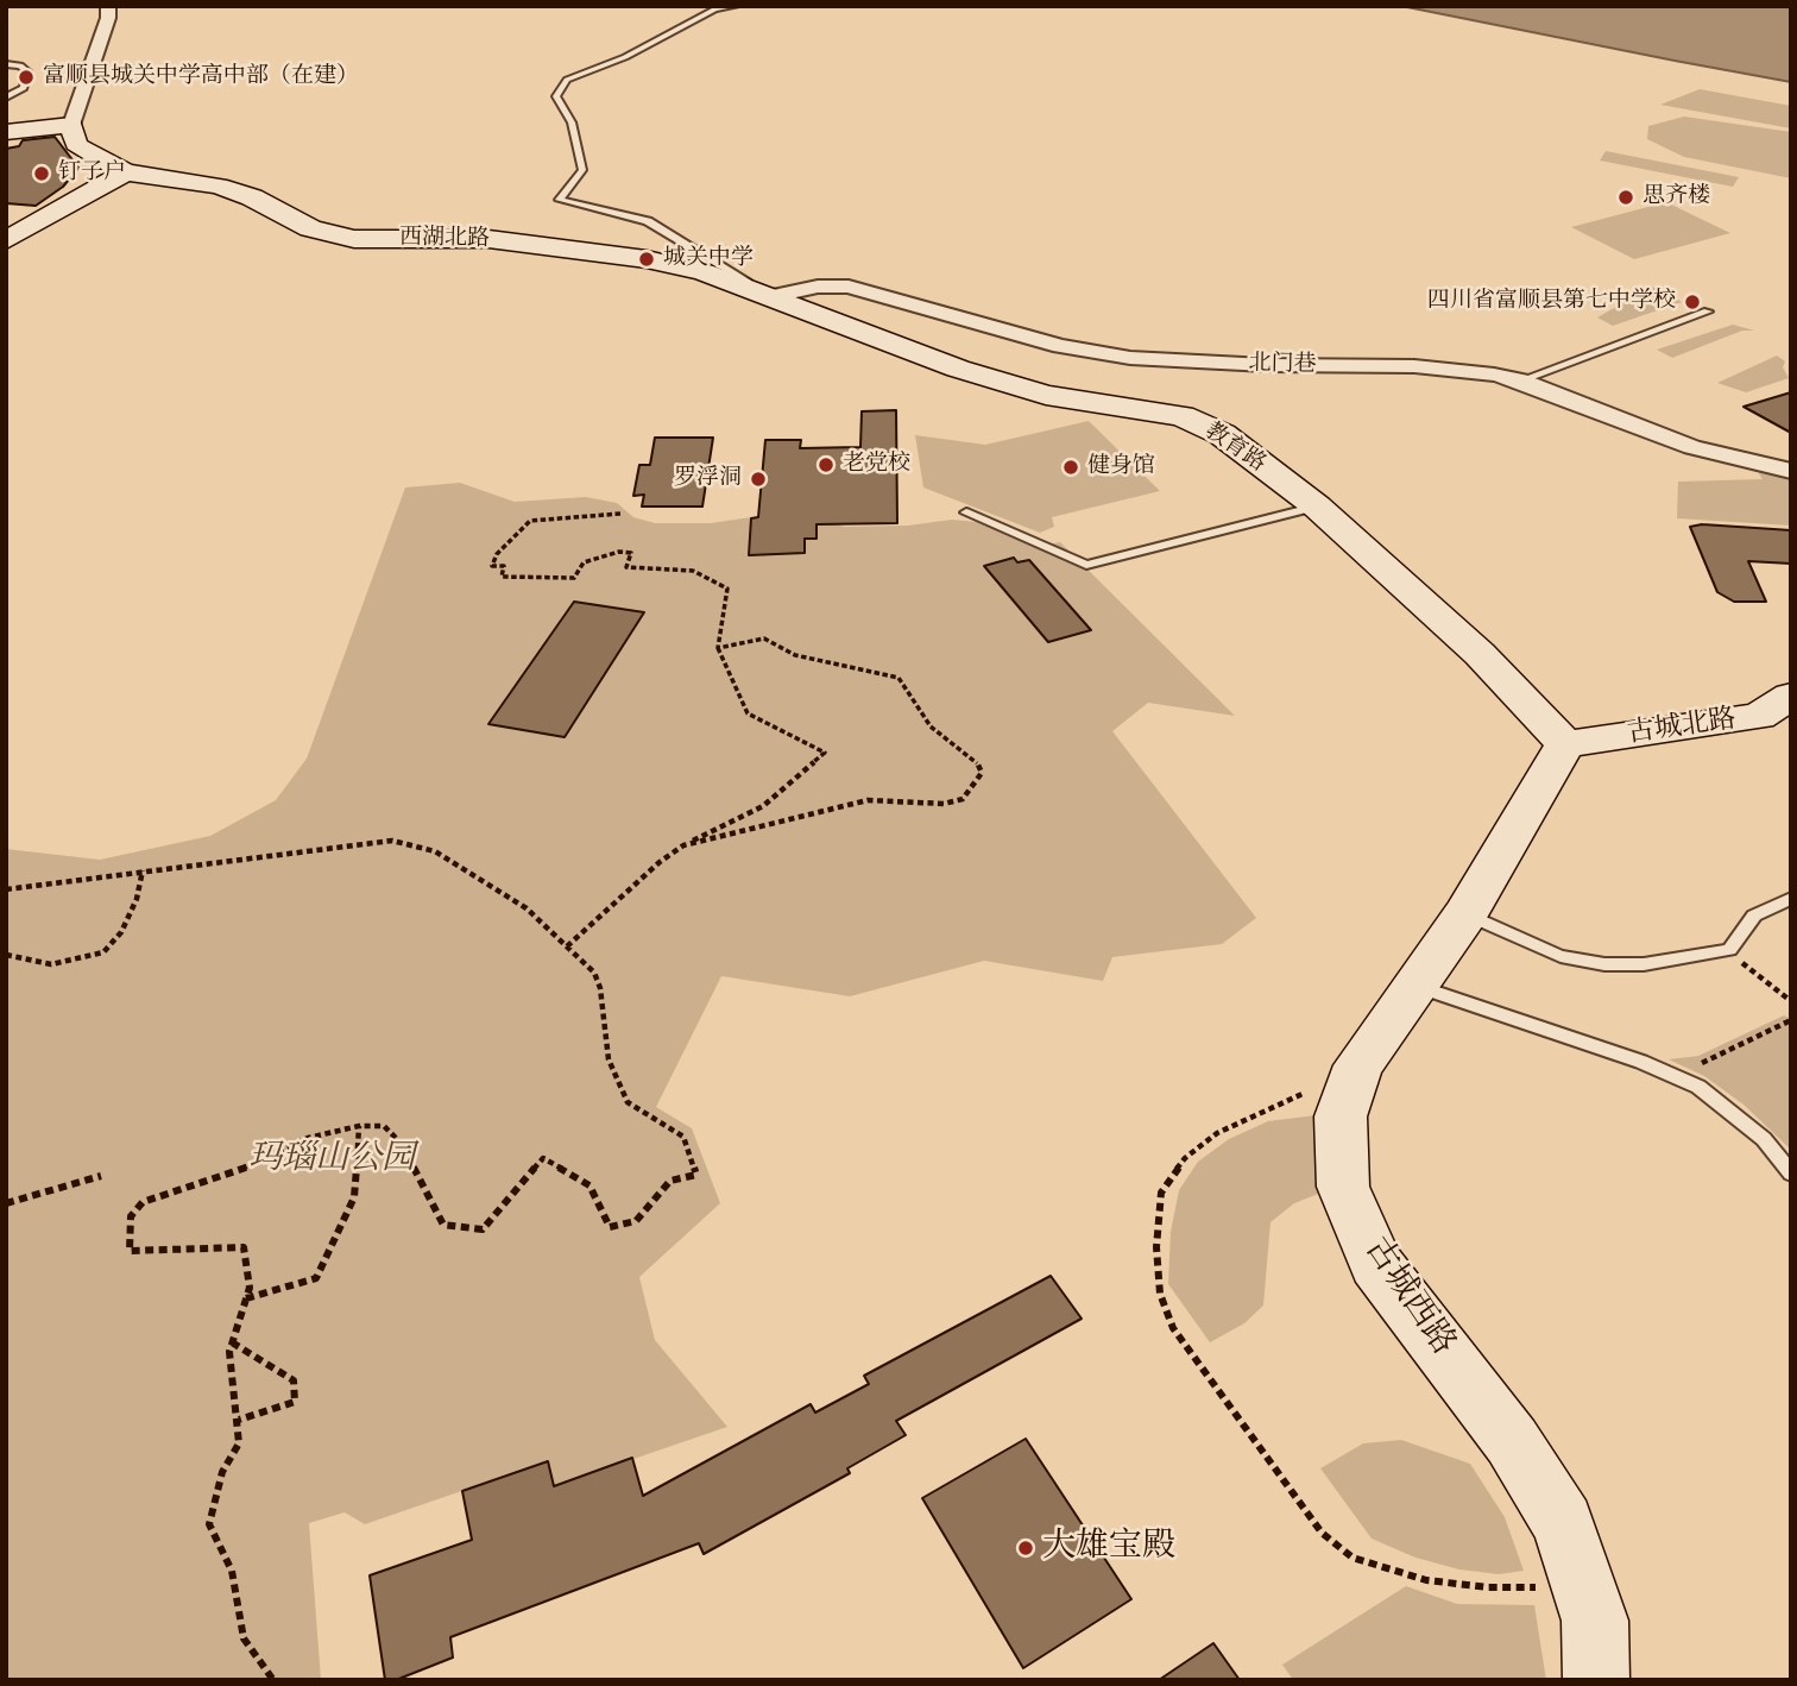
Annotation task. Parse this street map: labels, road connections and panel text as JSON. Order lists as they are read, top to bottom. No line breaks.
{"streets":{"street":["西湖北路","北门巷","教育路","古城北路","古城西路"]},"crossings":[["西湖北路","北门巷"],["西湖北路","教育路"],["北门巷","教育路"],["教育路","古城北路"],["教育路","古城西路"],["古城北路","古城西路"]],"parks":["玛瑙山公园"],"places":["富顺县城关中学高中部（在建）","钉子户","思齐楼","城关中学","四川省富顺县第七中学校","老党校","健身馆","罗浮洞","大雄宝殿"]}
